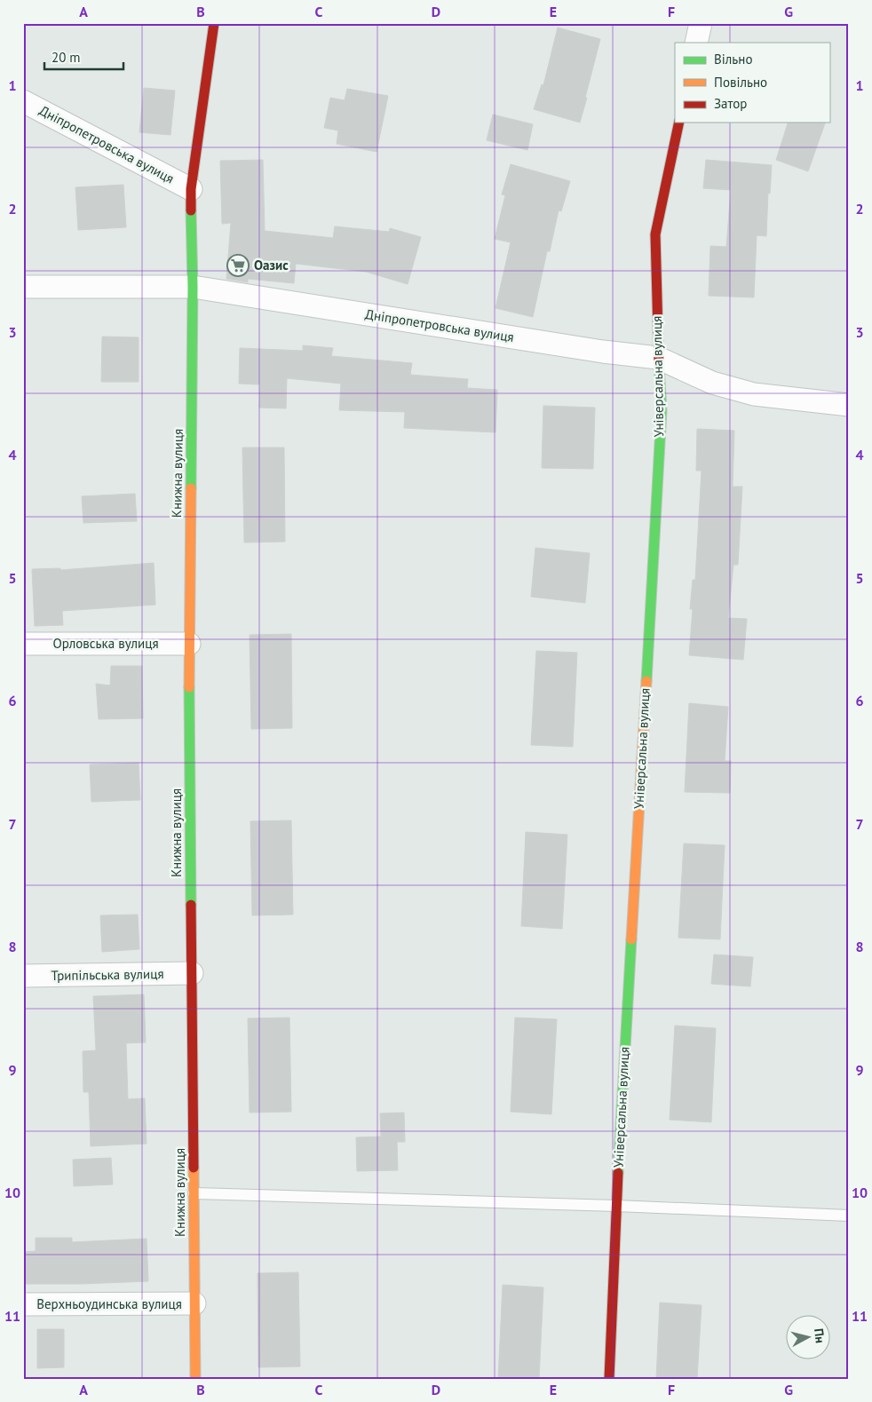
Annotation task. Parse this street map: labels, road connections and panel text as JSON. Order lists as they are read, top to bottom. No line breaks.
{"streets":{"street":["Дніпропетровська вулиця","Універсальна вулиця","Книжна вулиця","Орловська вулиця","Трипільська вулиця","Верхньоудинська вулиця"]},"crossings":[["Дніпропетровська вулиця","Універсальна вулиця"],["Дніпропетровська вулиця","Книжна вулиця"],["Книжна вулиця","Орловська вулиця"],["Книжна вулиця","Трипільська вулиця"],["Книжна вулиця","Верхньоудинська вулиця"]],"places":{"supermarket":["Оазис"]},"legend":["Вільно","Повільно","Затор"],"scale_bar":"20 m","north":"right","grid":{"columns":["A","B","C","D","E","F","G"],"rows":["1","2","3","4","5","6","7","8","9","10","11"]}}
